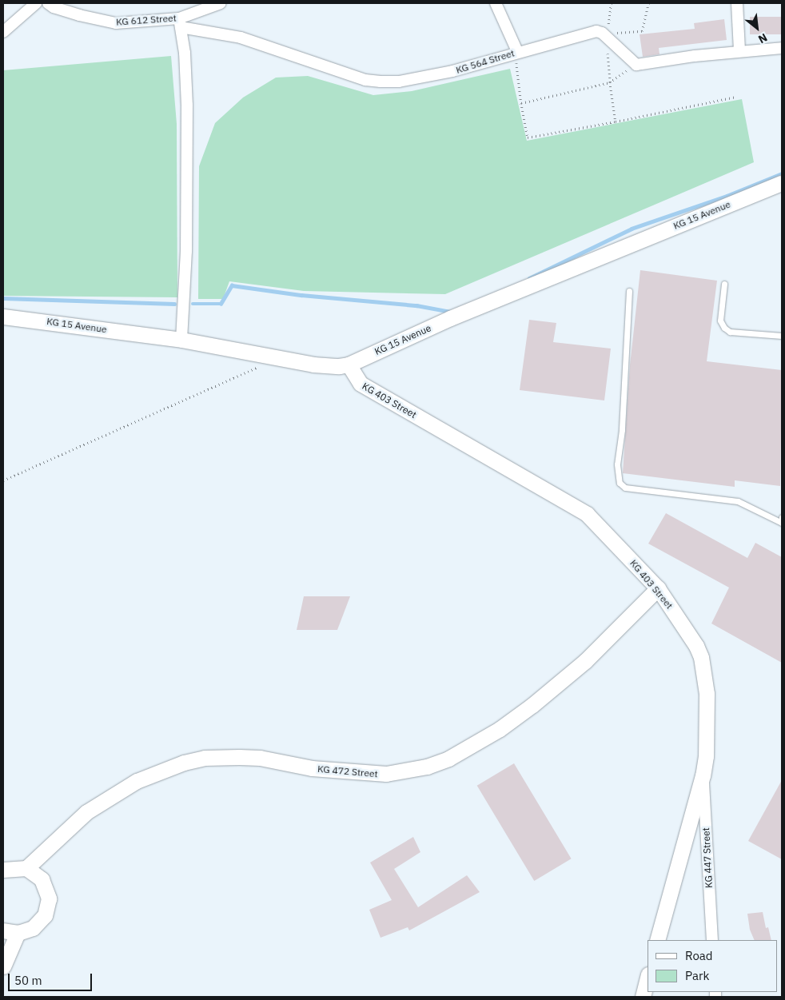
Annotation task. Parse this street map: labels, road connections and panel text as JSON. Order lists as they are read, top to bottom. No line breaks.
{"streets":{"main road":["KG 15 Avenue","KG 403 Street","KG 472 Street"],"street":["KG 612 Street","KG 564 Street","KG 447 Street"]},"crossings":[["KG 612 Street","KG 564 Street"],["KG 15 Avenue","KG 403 Street"],["KG 403 Street","KG 472 Street"],["KG 403 Street","KG 447 Street"]],"legend":["Road","Park"],"scale_bar":"50 m","north":"bottom right"}
